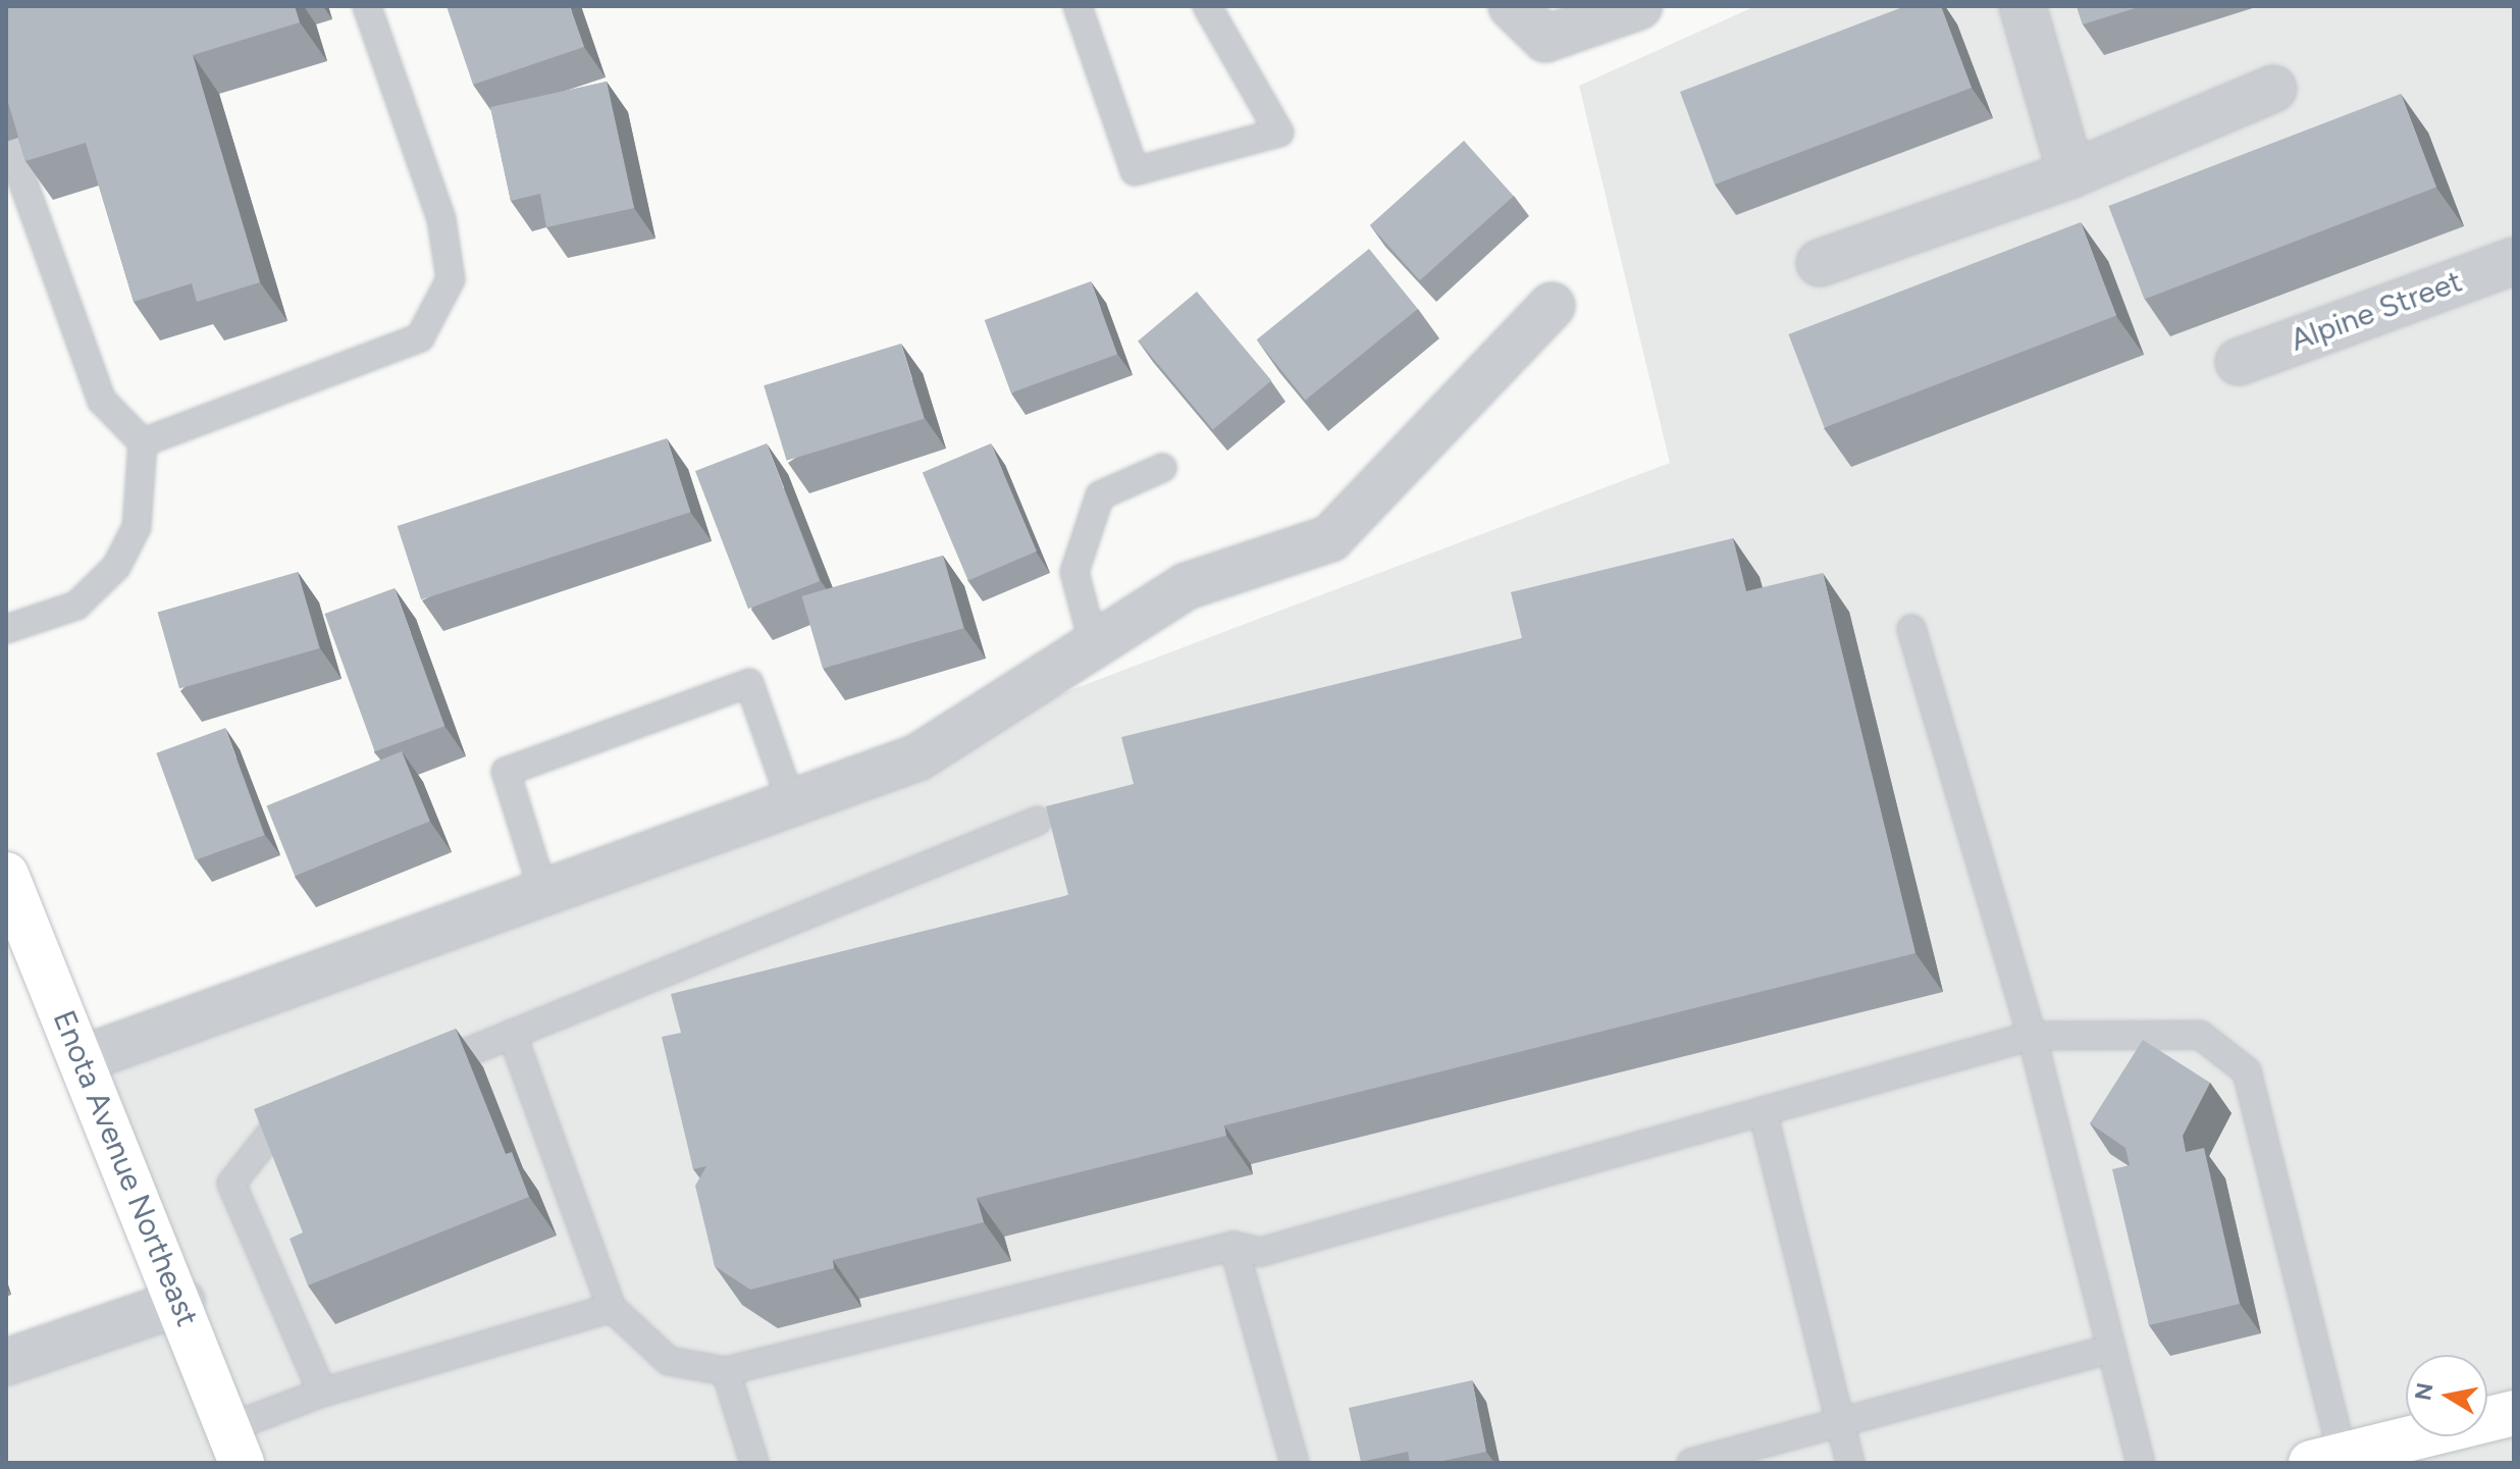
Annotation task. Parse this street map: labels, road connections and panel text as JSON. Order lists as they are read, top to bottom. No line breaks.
{"streets":{"main road":["Enota Avenue Northeast"],"street":["Alpine Street"]},"north":"left"}
